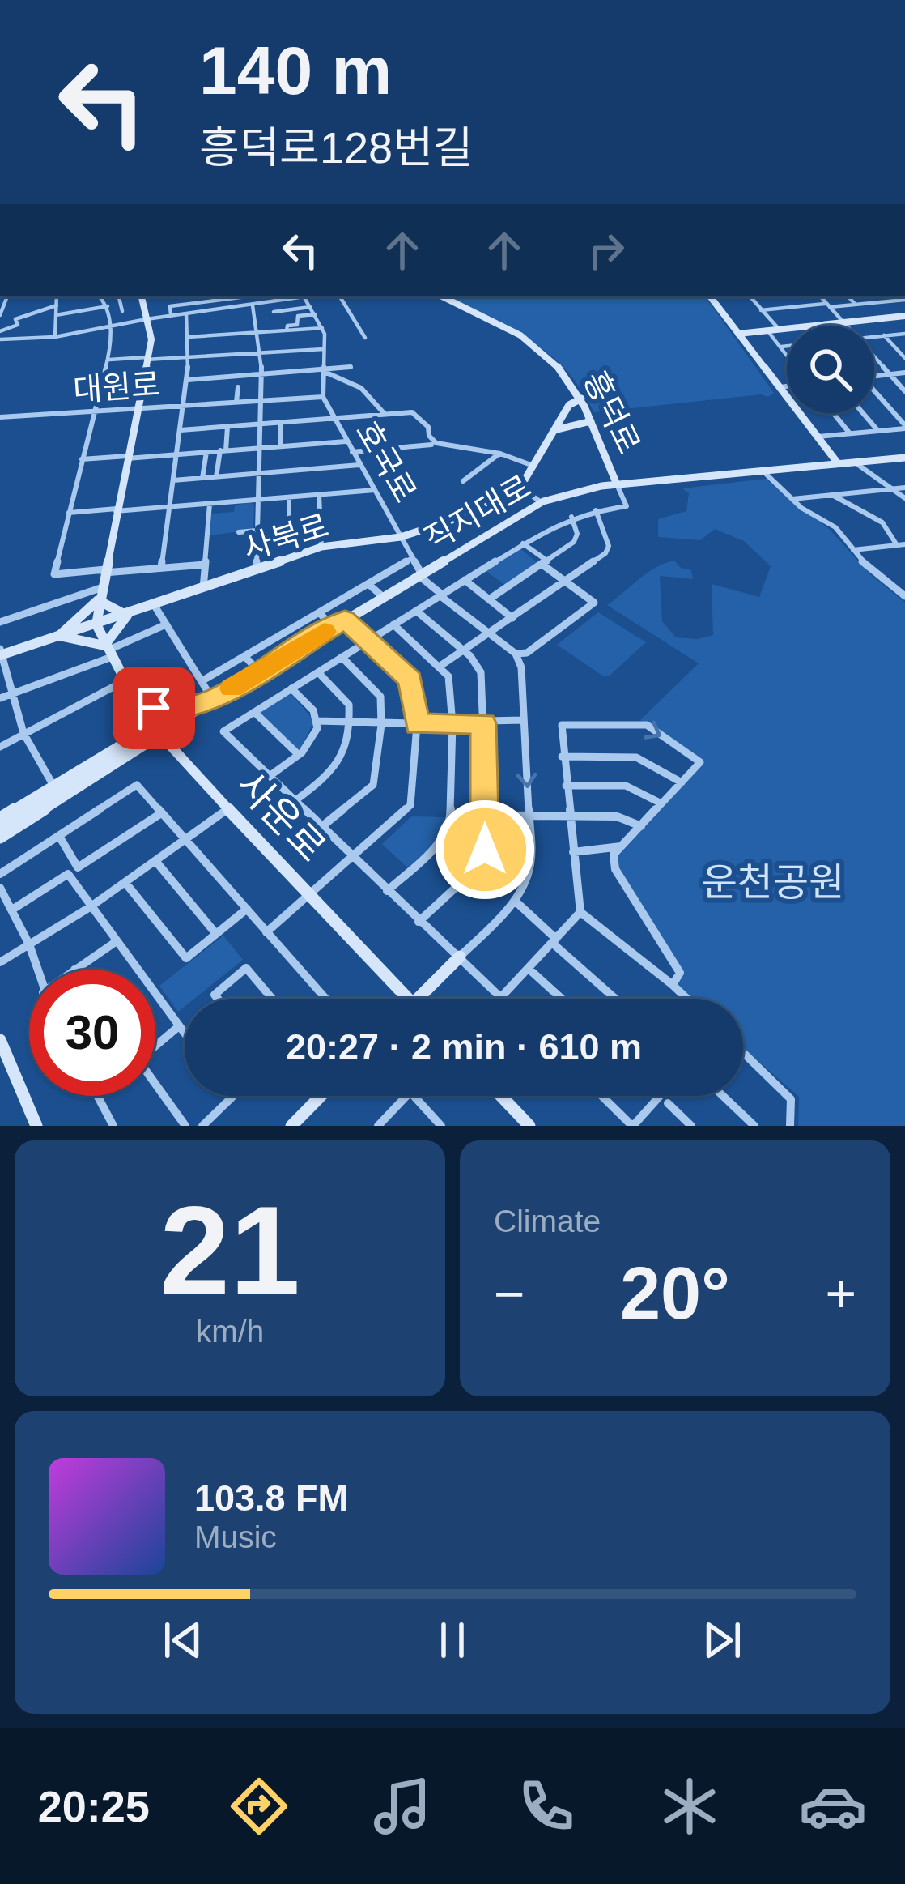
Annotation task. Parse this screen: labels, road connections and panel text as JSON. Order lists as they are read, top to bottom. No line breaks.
{"streets":{"street":["대원로","흥덕로","호국로","직지대로","사북로","사운로"]},"crossings":[["대원로","호국로"],["대원로","사운로"],["흥덕로","직지대로"],["호국로","직지대로"],["호국로","사북로"],["직지대로","사운로"],["사북로","사운로"]],"parks":["운천공원"],"page":{"turn":["140 m","흥덕로128번길"],"limit":"30","trip":"20:27 · 2 min · 610 m","tile":[["21","km/h"],"Climate"],"heat":["−","20°","+"],"song":["103.8 FM","Music"],"tabs":"20:25"}}
